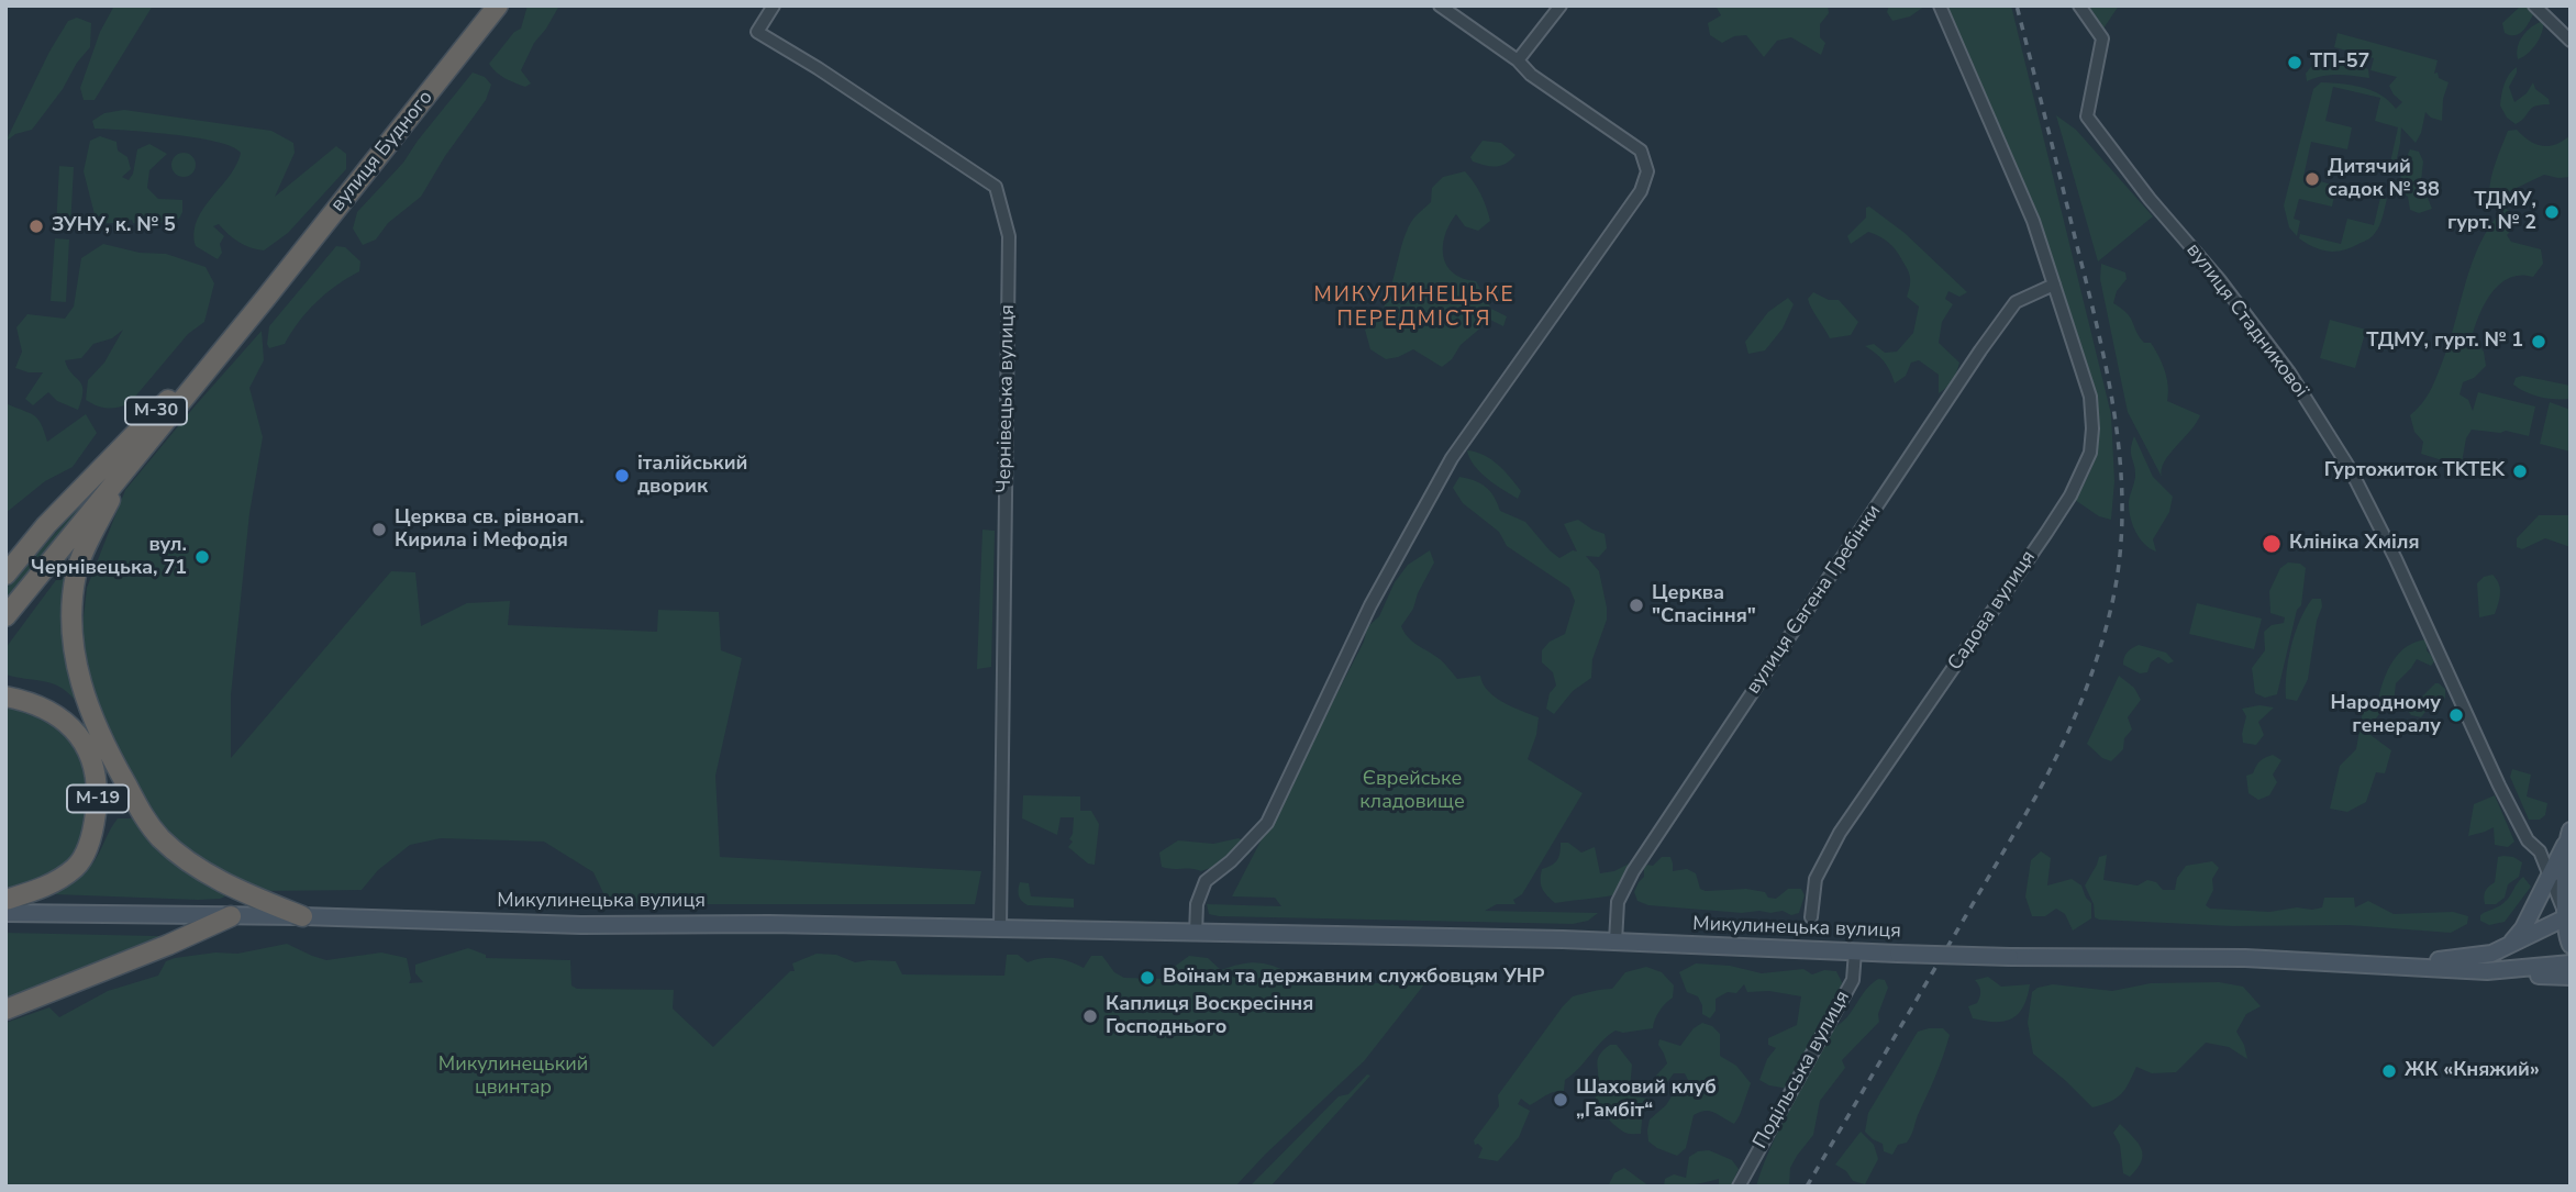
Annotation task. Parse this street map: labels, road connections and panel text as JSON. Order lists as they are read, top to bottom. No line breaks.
{"streets":{"highway":["вулиця Будного","М-30","М-19"],"main road":["Микулинецька вулиця"],"street":["вулиця Стадникової","Чернівецька вулиця","вулиця Євгена Гребінки","Садова вулиця","Подільська вулиця"]},"crossings":[["вулиця Будного","М-30"],["вулиця Стадникової","Микулинецька вулиця"],["Чернівецька вулиця","Микулинецька вулиця"],["вулиця Євгена Гребінки","Садова вулиця"],["вулиця Євгена Гребінки","Микулинецька вулиця"],["Микулинецька вулиця","Подільська вулиця"]],"districts":["МИКУЛИНЕЦЬКЕ ПЕРЕДМІСТЯ"],"parks":["Єврейське кладовище","Микулинецький цвинтар"],"places":["ТП-57","Дитячий садок № 38","ТДМУ, гурт. № 2","ЗУНУ, к. № 5","ТДМУ, гурт. № 1","Гуртожиток TKTEK","італійський дворик","Церква св. рівноап. Кирила і Мефодія","Клініка Хміля","вул. Чернівецька, 71","Церква \"Спасіння\"","Народному генералу","Воїнам та державним службовцям УНР","Каплиця Воскресіння Господнього","ЖК «Княжий»","Шаховий клуб „Гамбіт“"]}
